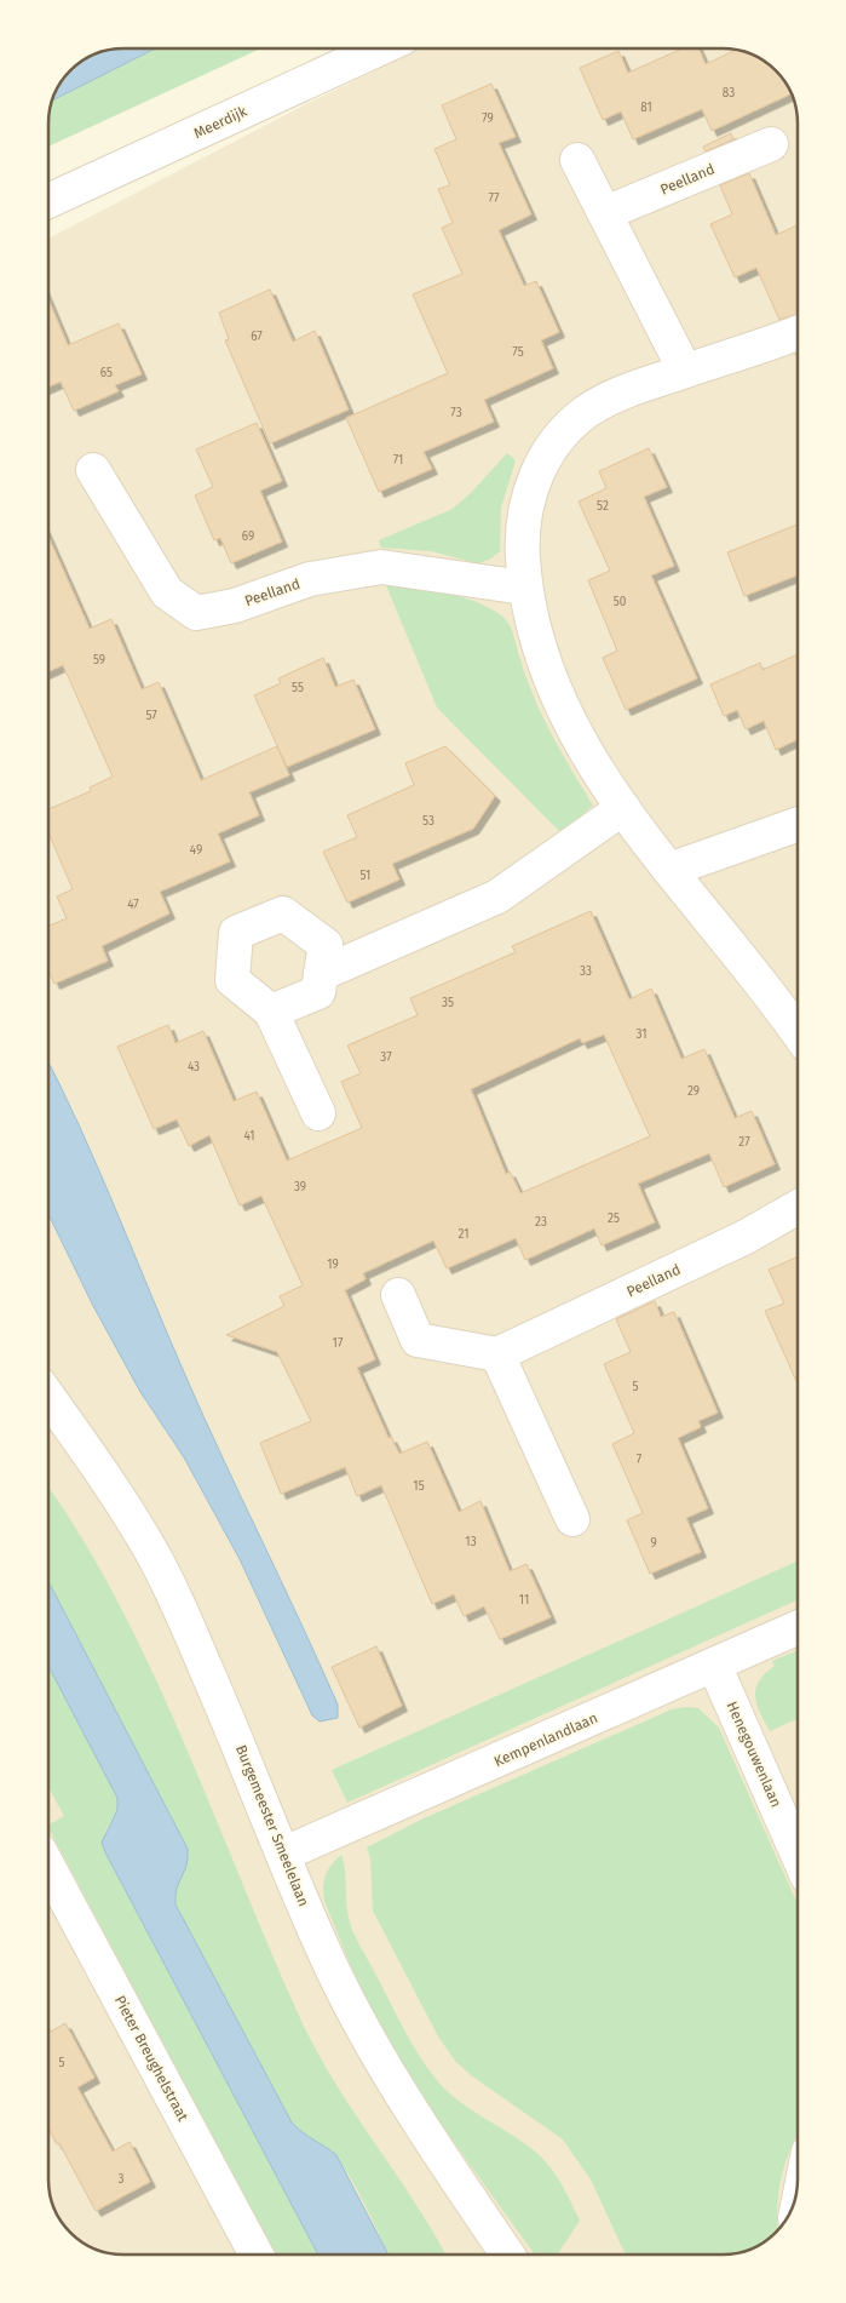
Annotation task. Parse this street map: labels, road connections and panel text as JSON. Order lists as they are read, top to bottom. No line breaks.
{"streets":{"street":["Meerdijk","Peelland","Kempenlandlaan","Henegouwenlaan","Burgemeester Smeelelaan","Pieter Breughelstraat"]},"crossings":[["Kempenlandlaan","Henegouwenlaan"],["Kempenlandlaan","Burgemeester Smeelelaan"]],"house_numbers":["83","81","79","77","67","75","65","73","71","52","69","50","59","55","57","53","49","51","47","33","35","31","37","43","29","41","27","39","25","23","21","19","17","5","7","15","13","9","11","5","3"]}
